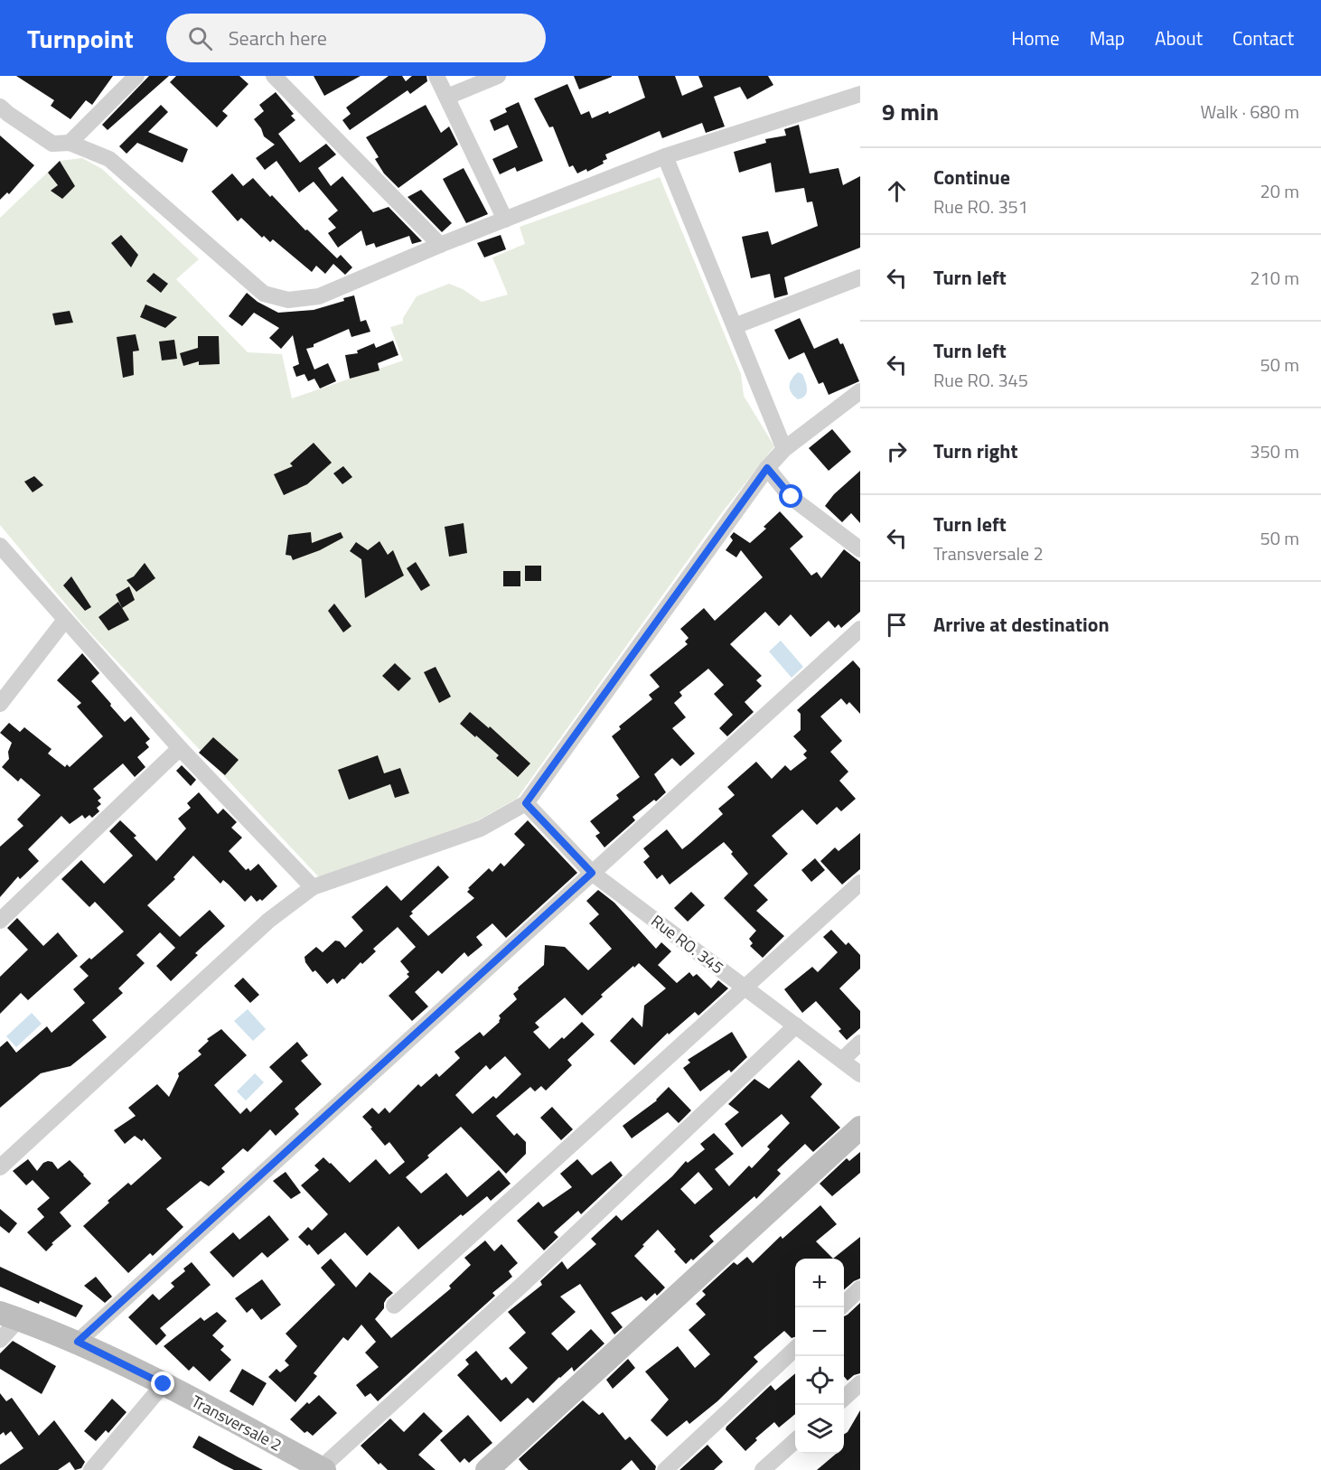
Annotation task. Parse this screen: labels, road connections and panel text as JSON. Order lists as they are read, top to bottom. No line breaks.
{"streets":{"street":["Rue RO. 345","Transversale 2"]},"page":{"header":"Turnpoint","search":"Search here","nav":["Home","Map","About","Contact"],"heading":["9 min","Walk · 680 m"],"list":[["Continue","Rue RO. 351","20 m"],["Turn left","210 m"],["Turn left","Rue RO. 345","50 m"],["Turn right","350 m"],["Turn left","Transversale 2","50 m"],"Arrive at destination"],"map_buttons":["+","−"]}}
